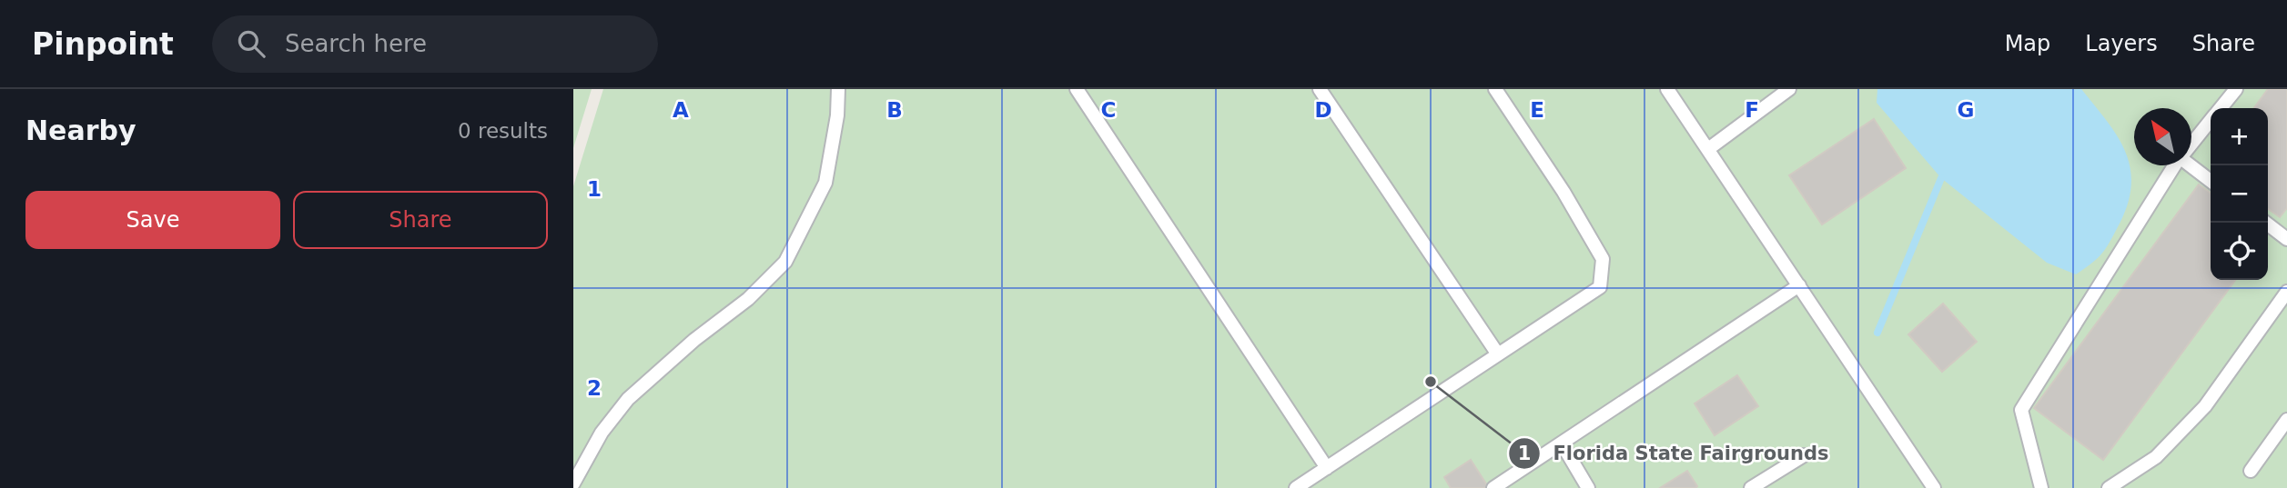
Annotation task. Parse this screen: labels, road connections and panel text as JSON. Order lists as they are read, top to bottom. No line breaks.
{"places":["Florida State Fairgrounds"],"north":"top left","page":{"header":"Pinpoint","search":"Search here","nav":["Map","Layers","Share"],"heading":["Nearby","0 results"],"map_buttons":["+","−"],"buttons":["Save","Share"]},"grid":{"columns":["A","B","C","D","E","F","G"],"rows":["1","2"]}}
